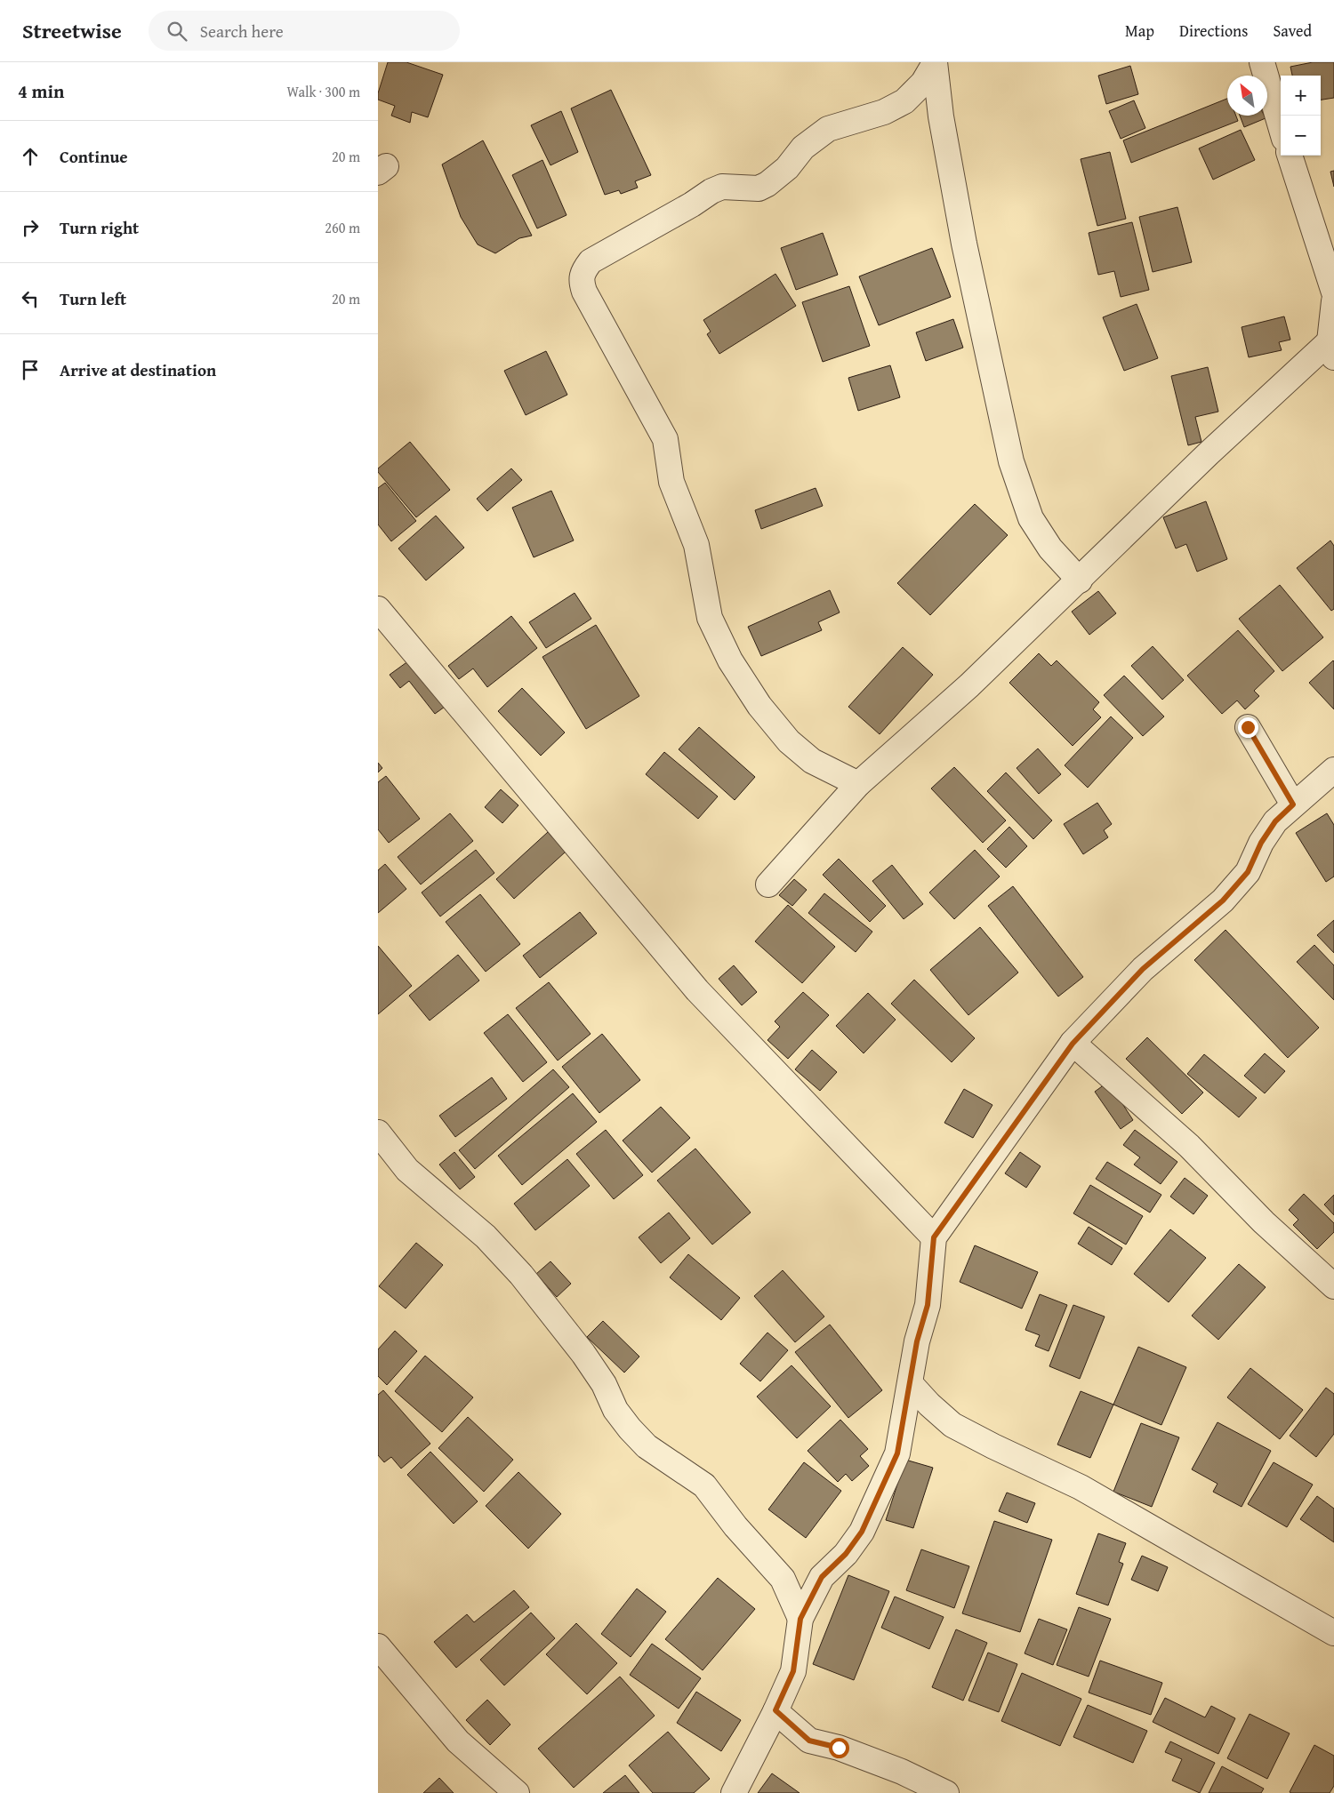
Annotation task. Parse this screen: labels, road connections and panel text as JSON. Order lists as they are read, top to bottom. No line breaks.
{"north":"top left","page":{"header":"Streetwise","search":"Search here","nav":["Map","Directions","Saved"],"heading":["4 min","Walk · 300 m"],"map_buttons":["+","−"],"list":[["Continue","20 m"],["Turn right","260 m"],["Turn left","20 m"],"Arrive at destination"]}}
